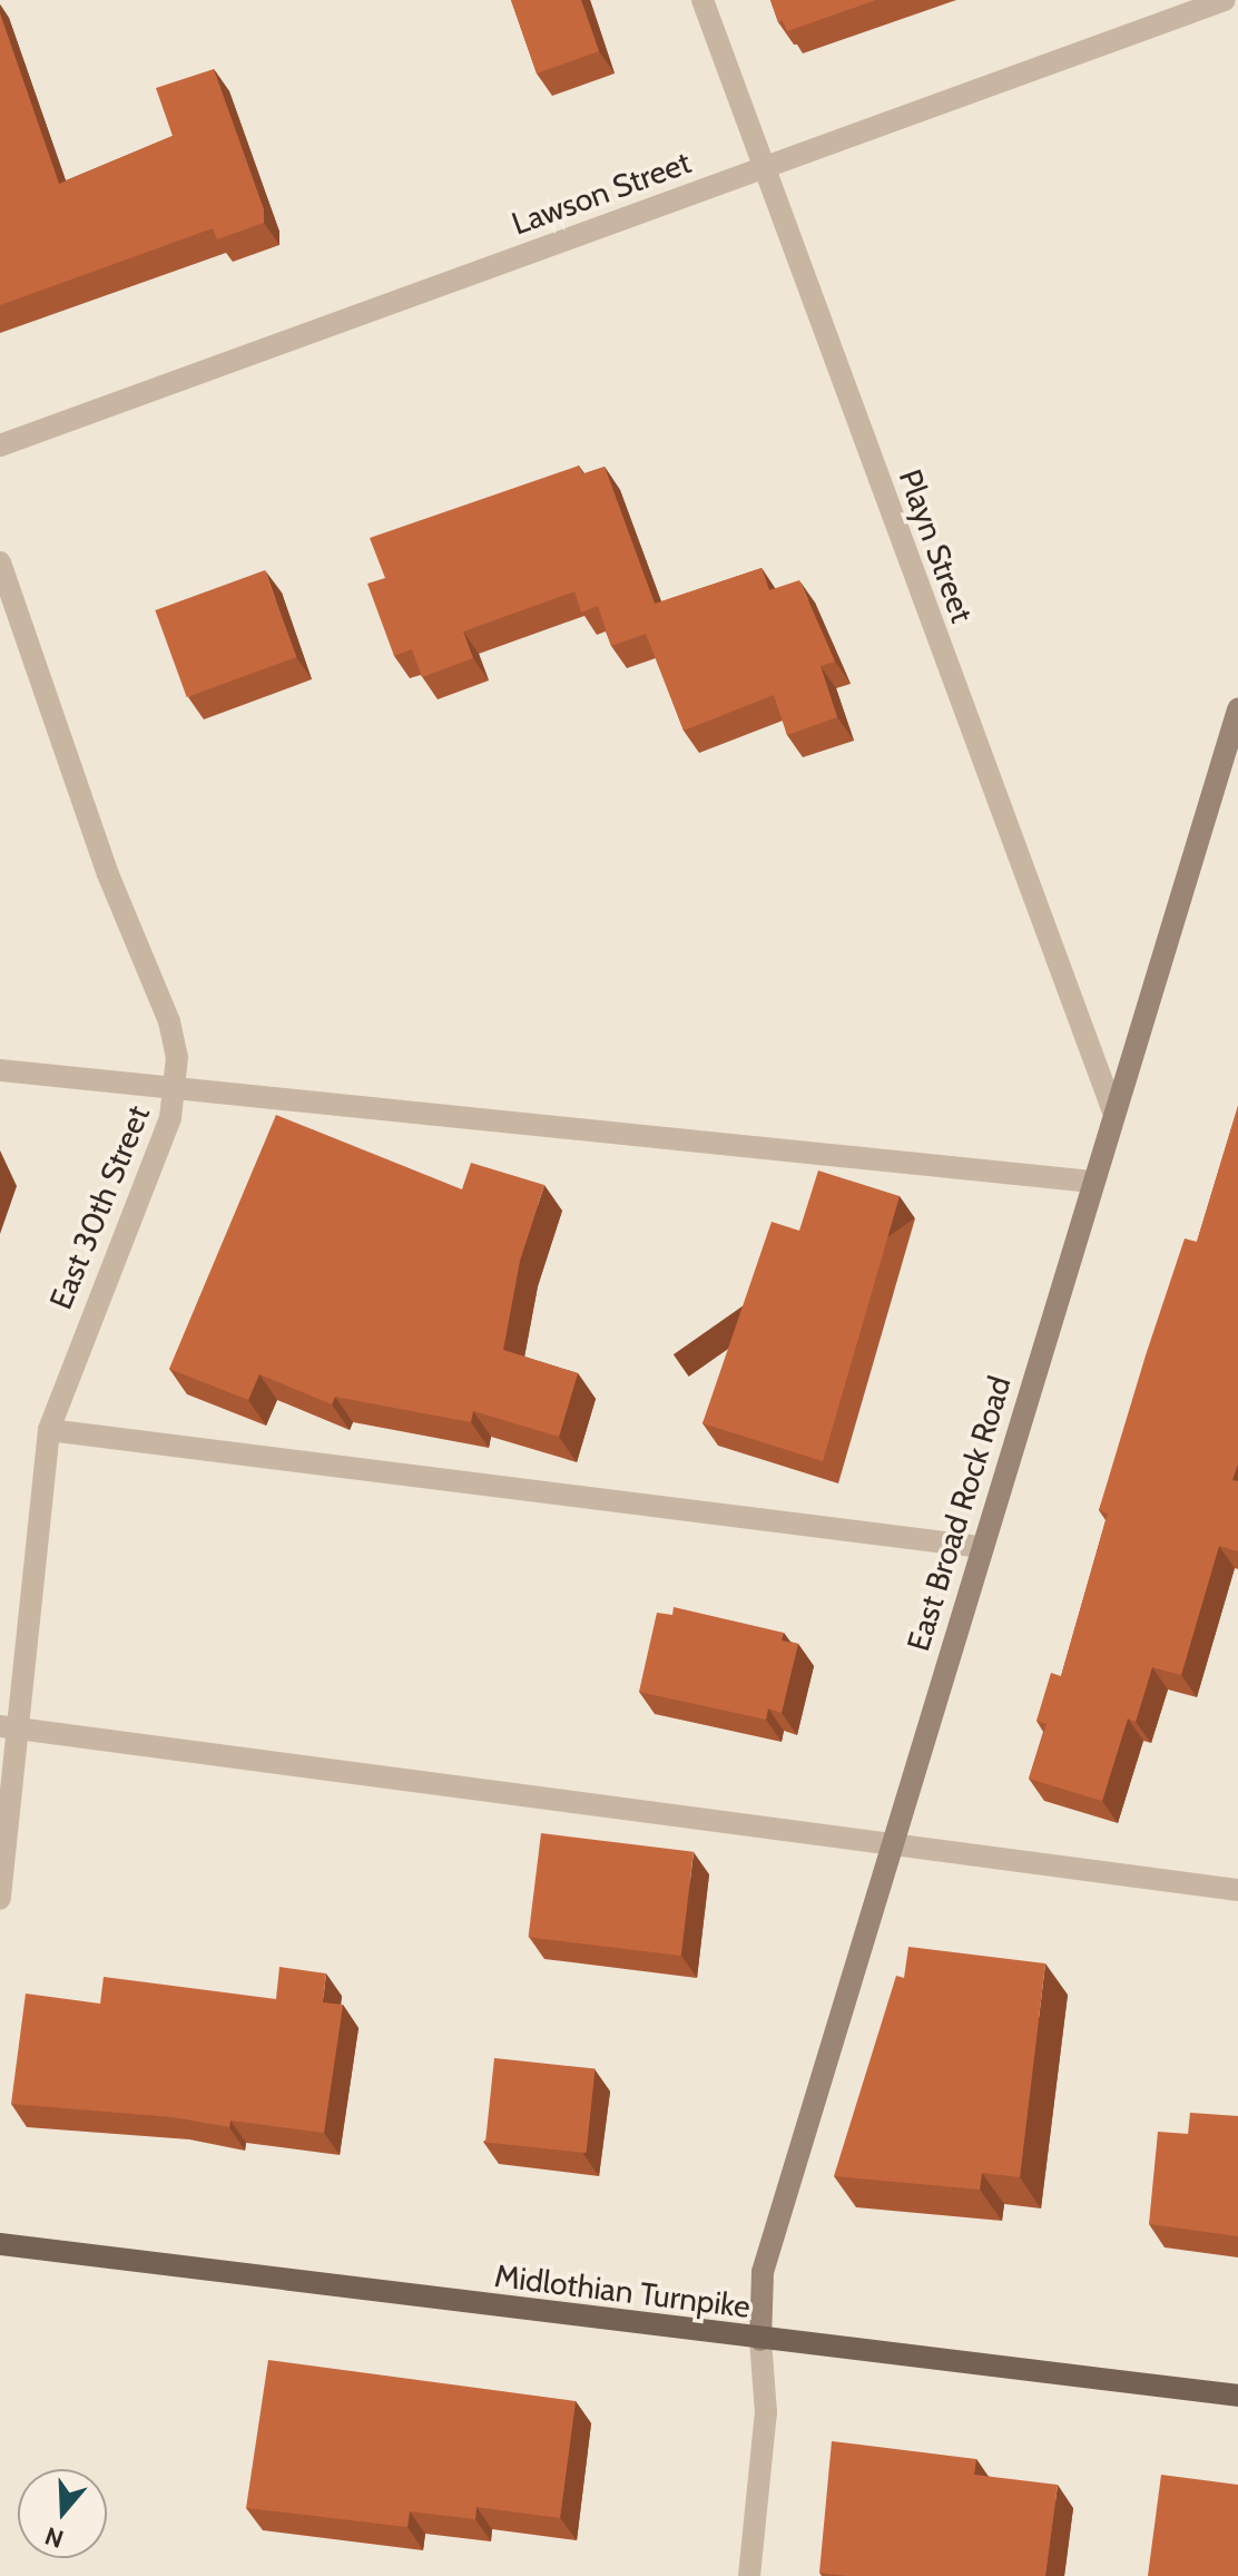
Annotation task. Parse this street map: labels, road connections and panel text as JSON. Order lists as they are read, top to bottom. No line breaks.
{"streets":{"main road":["East Broad Rock Road","Midlothian Turnpike"],"street":["Lawson Street","Playn Street","East 30th Street"]},"crossings":[["Lawson Street","Playn Street"],["Playn Street","East Broad Rock Road"],["East Broad Rock Road","Midlothian Turnpike"]],"north":"bottom"}
